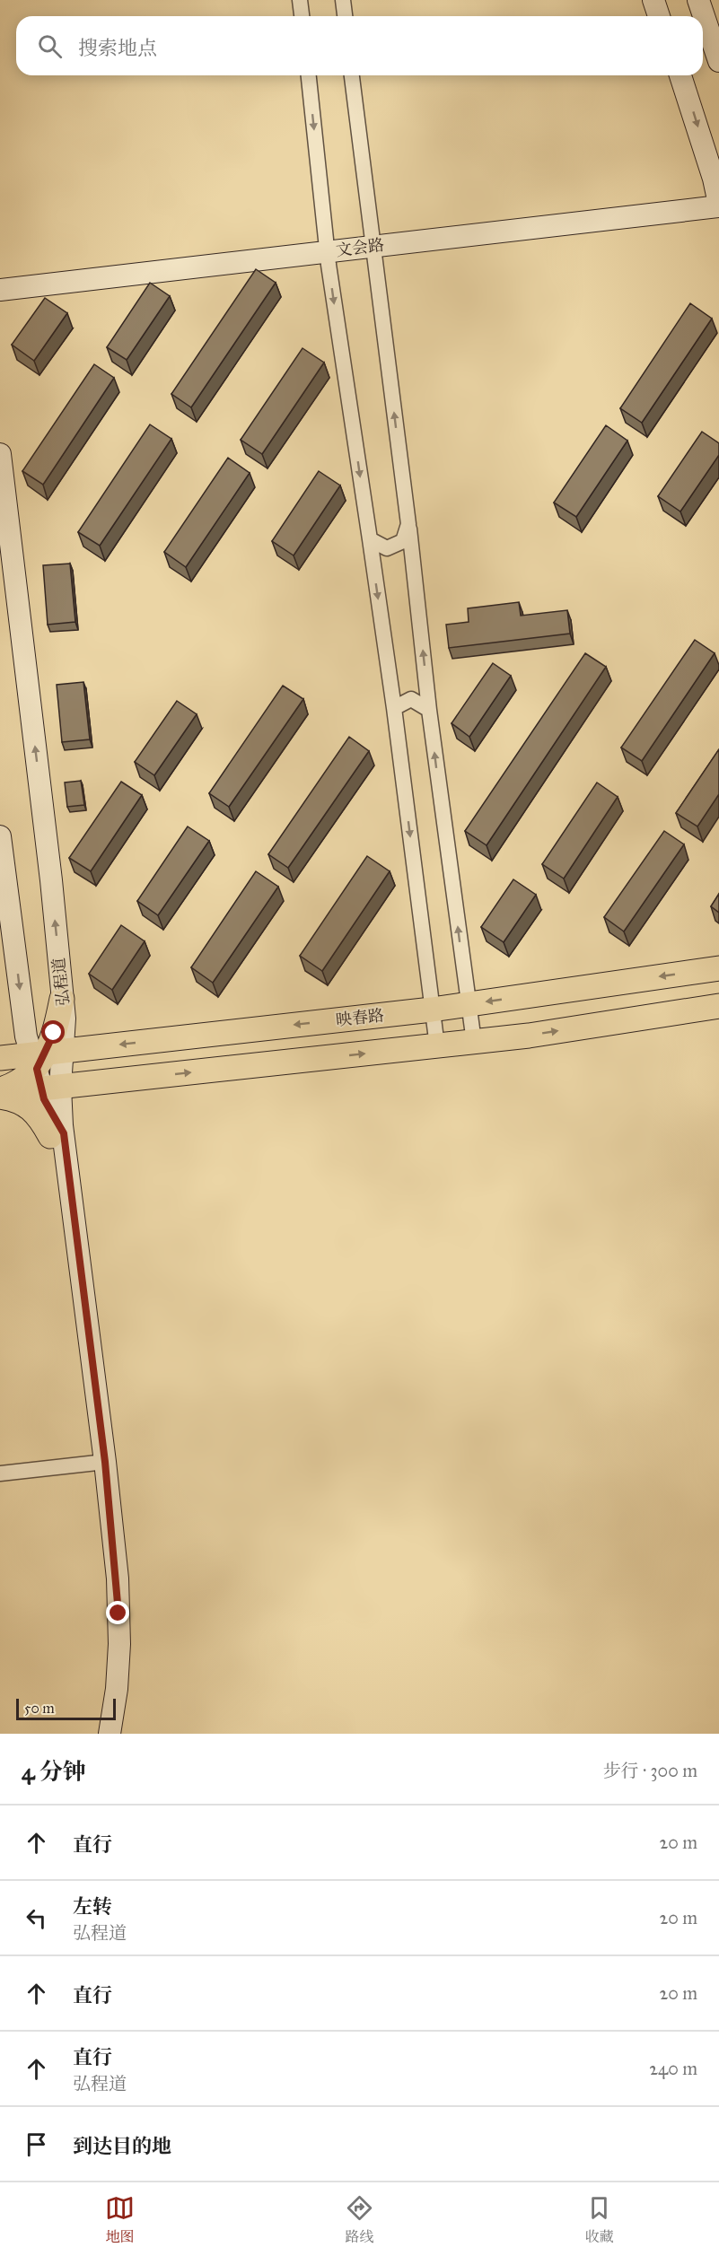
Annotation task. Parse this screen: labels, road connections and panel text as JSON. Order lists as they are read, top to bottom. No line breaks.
{"streets":{"main road":["映春路"],"street":["文会路","弘程道"]},"scale_bar":"50 m","page":{"search":"搜索地点","scale":"50 m","heading":["4 分钟","步行 · 300 m"],"list":[["直行","20 m"],["左转","弘程道","20 m"],["直行","20 m"],["直行","弘程道","240 m"],"到达目的地"],"nav":["地图","路线","收藏"]}}
